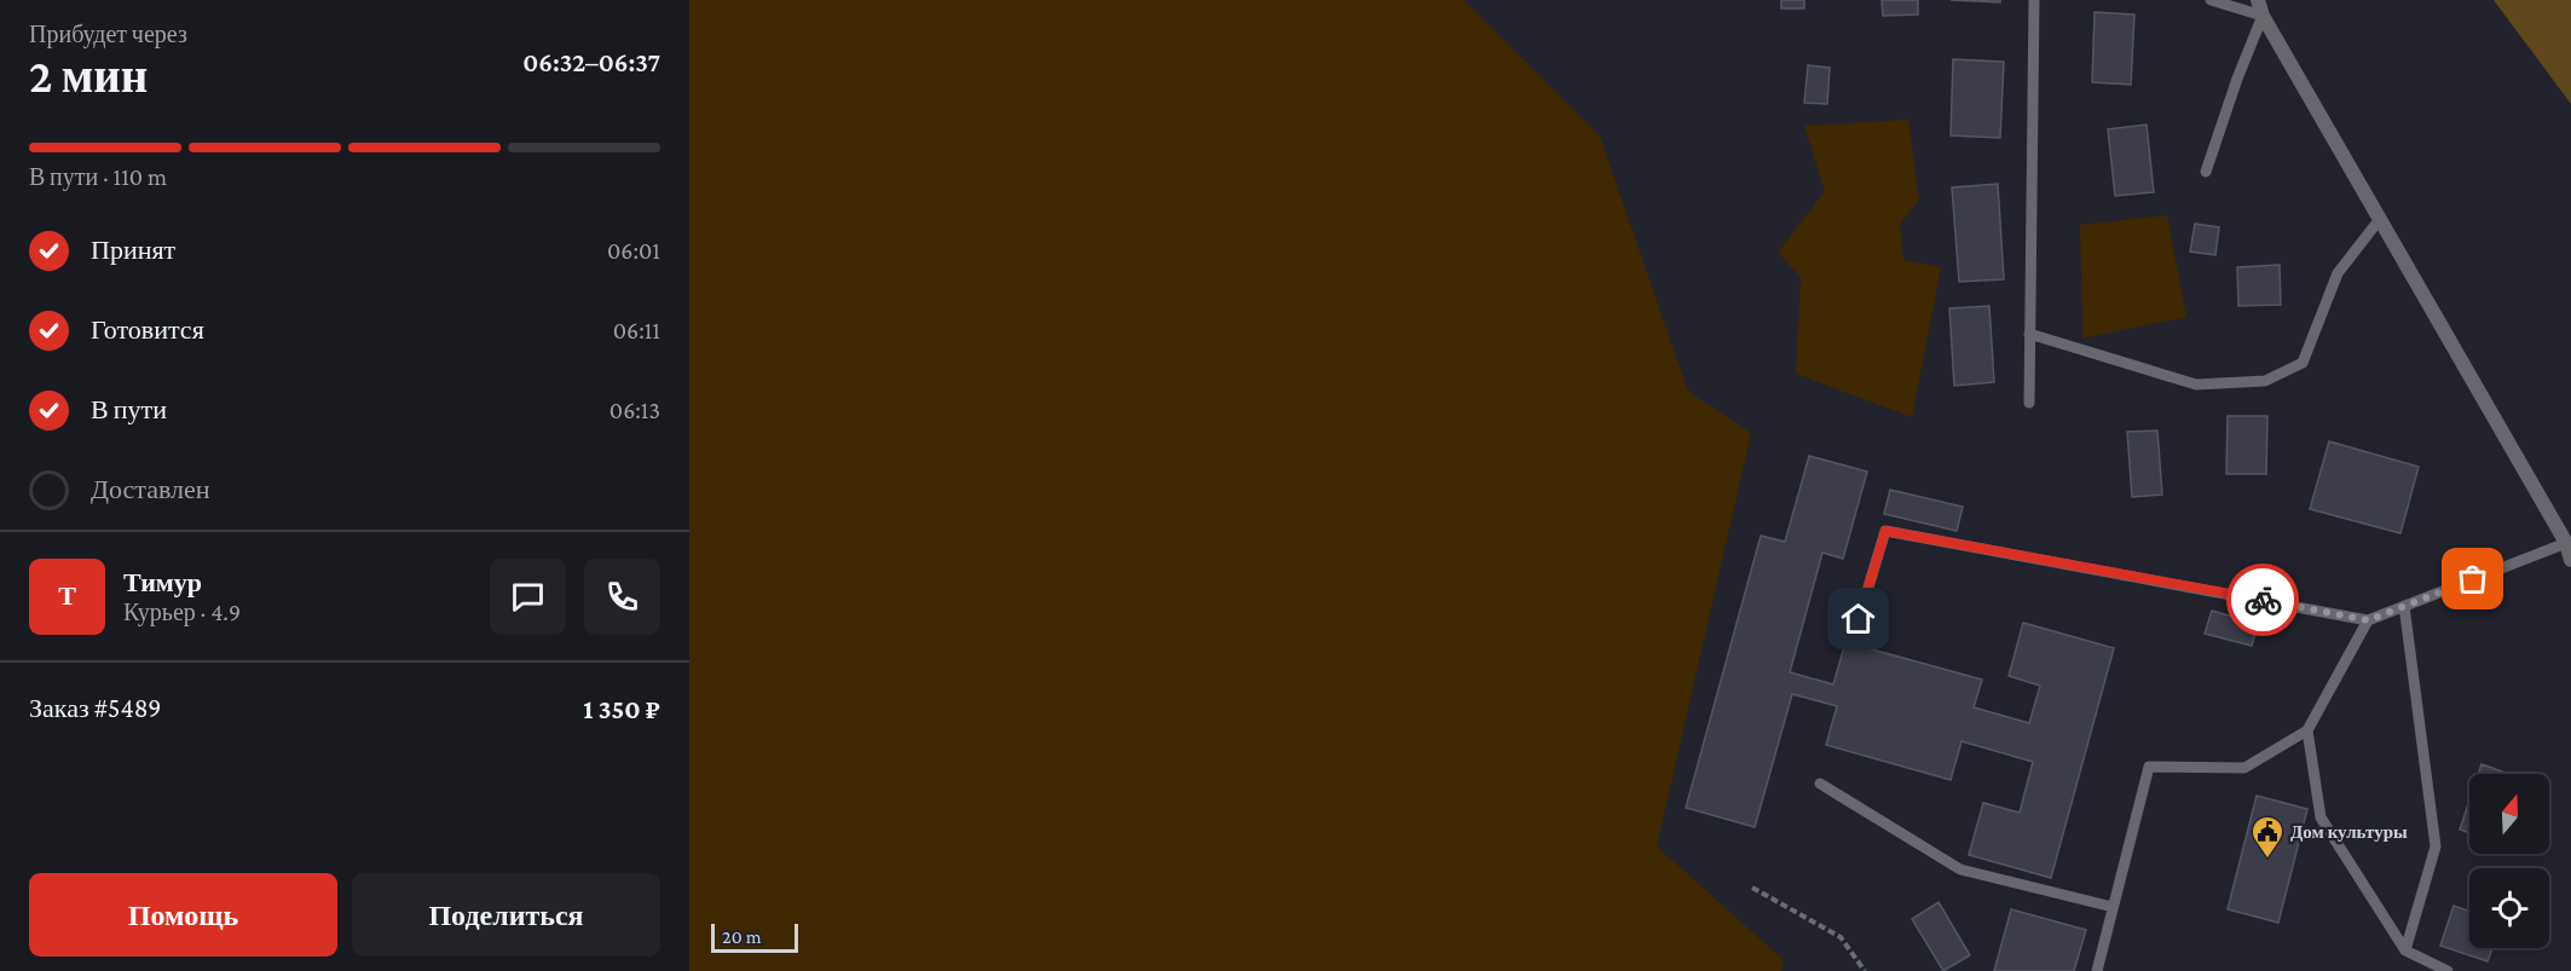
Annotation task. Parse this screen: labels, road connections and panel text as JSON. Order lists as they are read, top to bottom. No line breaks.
{"places":{"public building":["Дом культуры"]},"scale_bar":"20 m","north":"top","page":{"heading":["2 мин","Прибудет через","06:32–06:37"],"panel":["Тимур","Курьер · 4.9","Заказ #5489","1 350 ₽"],"bar":"В пути · 110 m","list":[["Принят","06:01"],["Готовится","06:11"],["В пути","06:13"],"Доставлен"],"round":"Т","buttons":["Помощь","Поделиться"],"scale":"20 m"}}
